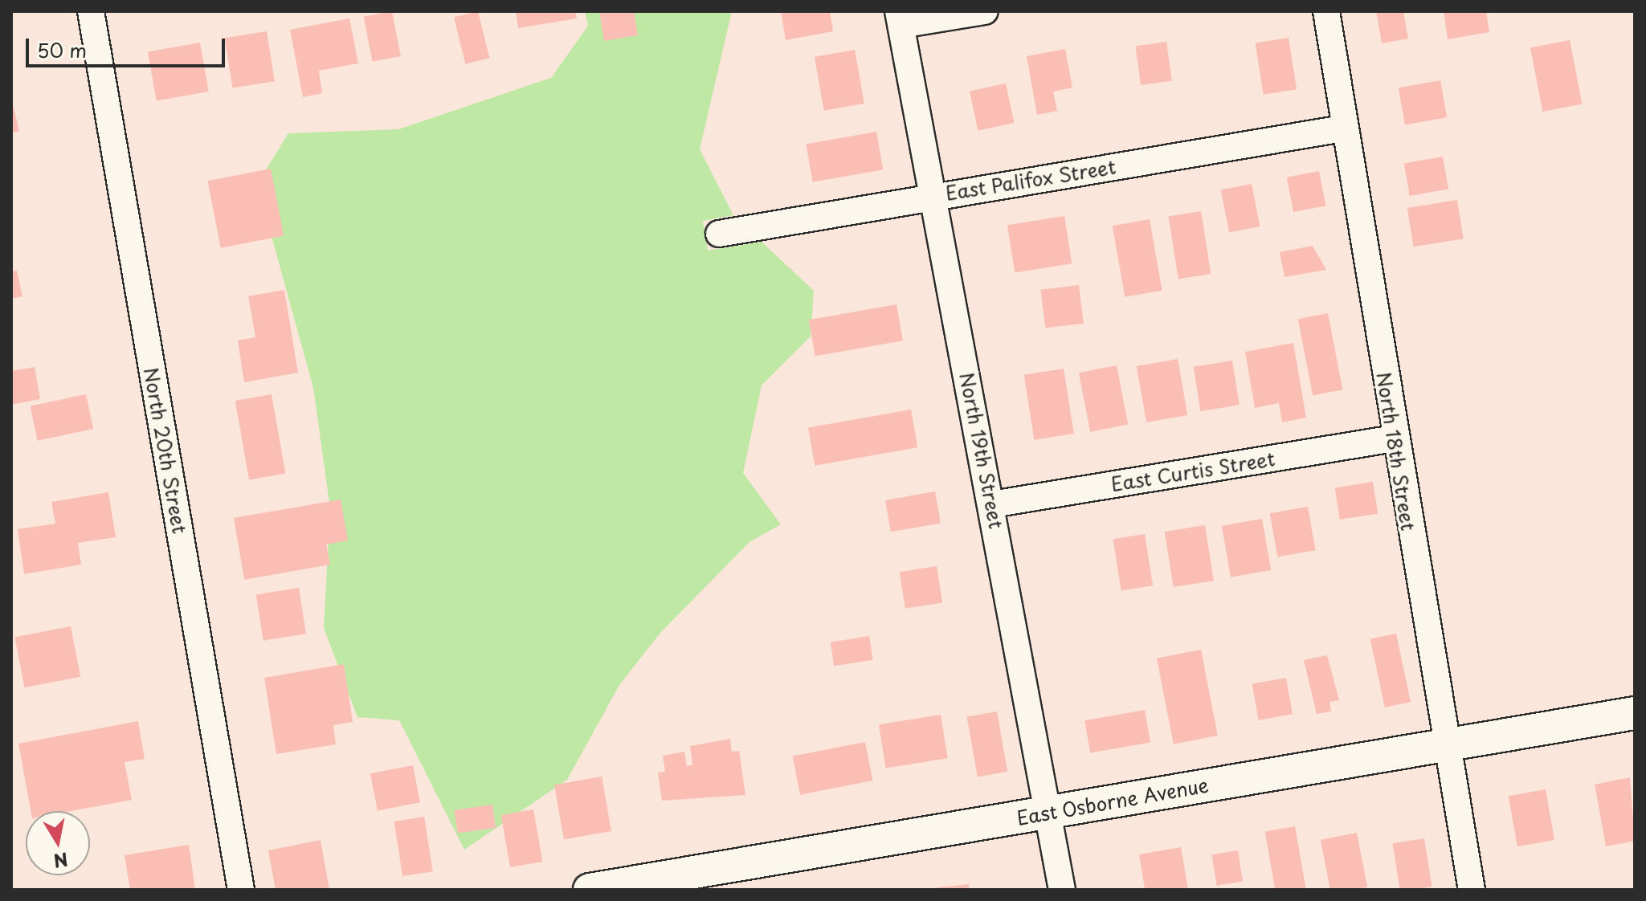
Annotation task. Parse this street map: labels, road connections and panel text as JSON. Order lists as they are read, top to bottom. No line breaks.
{"streets":{"street":["East Palifox Street","North 20th Street","North 19th Street","North 18th Street","East Curtis Street","East Osborne Avenue"]},"crossings":[["East Palifox Street","North 19th Street"],["East Palifox Street","North 18th Street"],["North 19th Street","East Curtis Street"],["North 19th Street","East Osborne Avenue"],["North 18th Street","East Curtis Street"],["North 18th Street","East Osborne Avenue"]],"scale_bar":"50 m","north":"bottom"}
